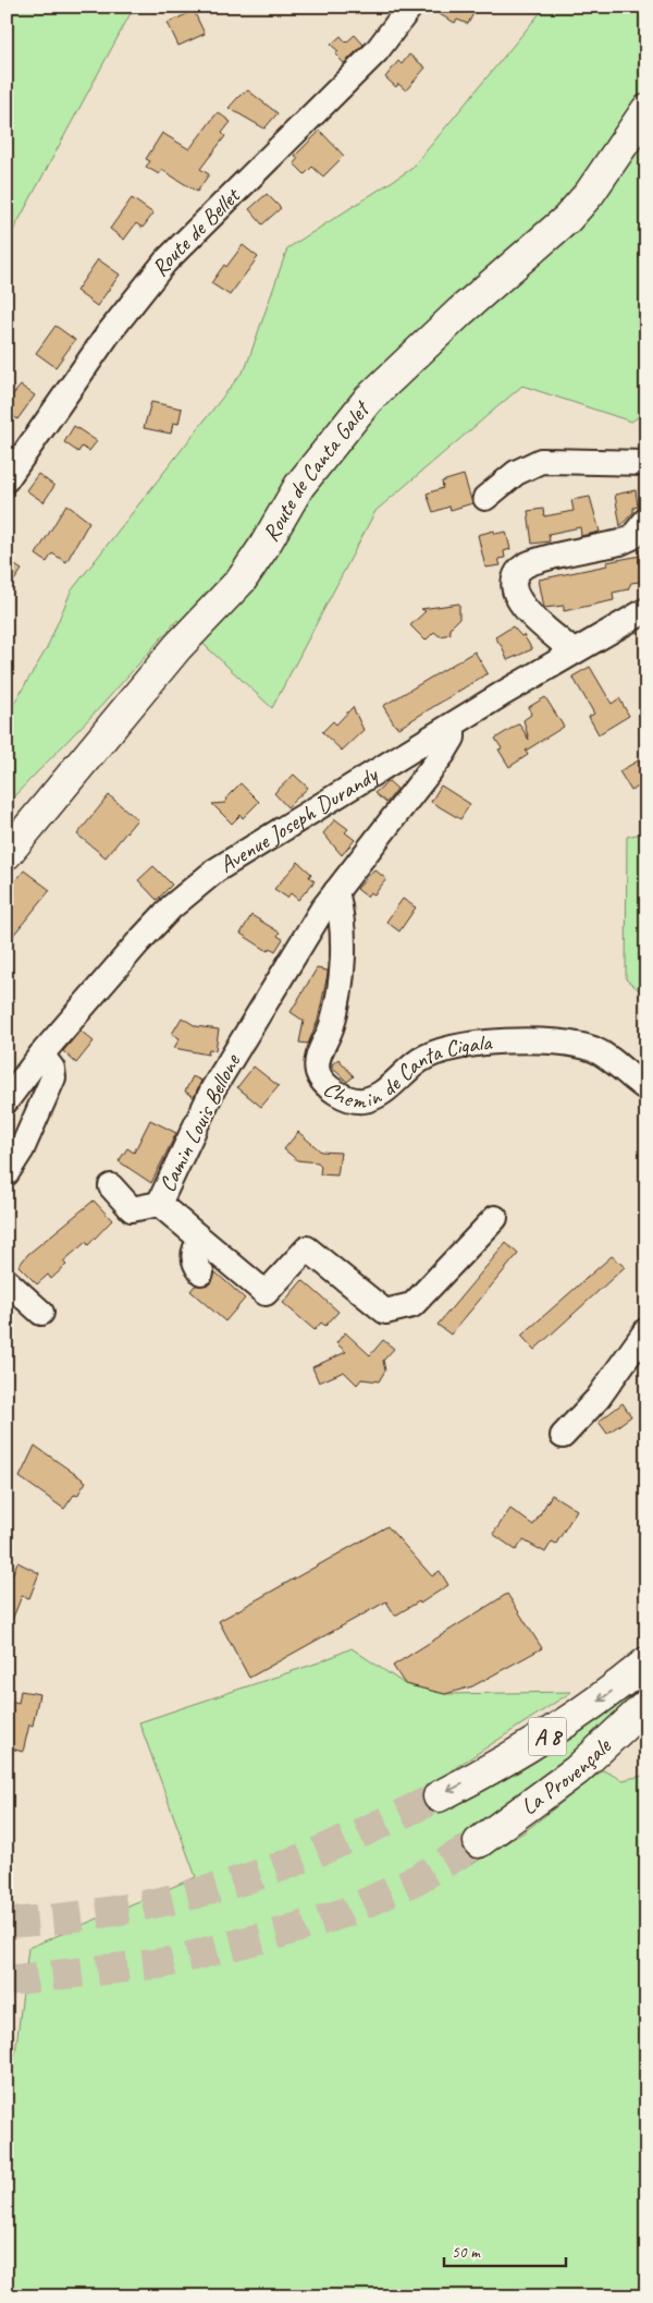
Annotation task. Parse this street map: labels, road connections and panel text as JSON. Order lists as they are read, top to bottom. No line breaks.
{"streets":{"main road":["Route de Canta Galet","A 8","La Provençale"],"street":["Route de Bellet","Avenue Joseph Durandy","Chemin de Canta Cigala","Camin Louis Bellone"]},"crossings":[["Avenue Joseph Durandy","Camin Louis Bellone"],["Chemin de Canta Cigala","Camin Louis Bellone"]],"scale_bar":"50 m"}
